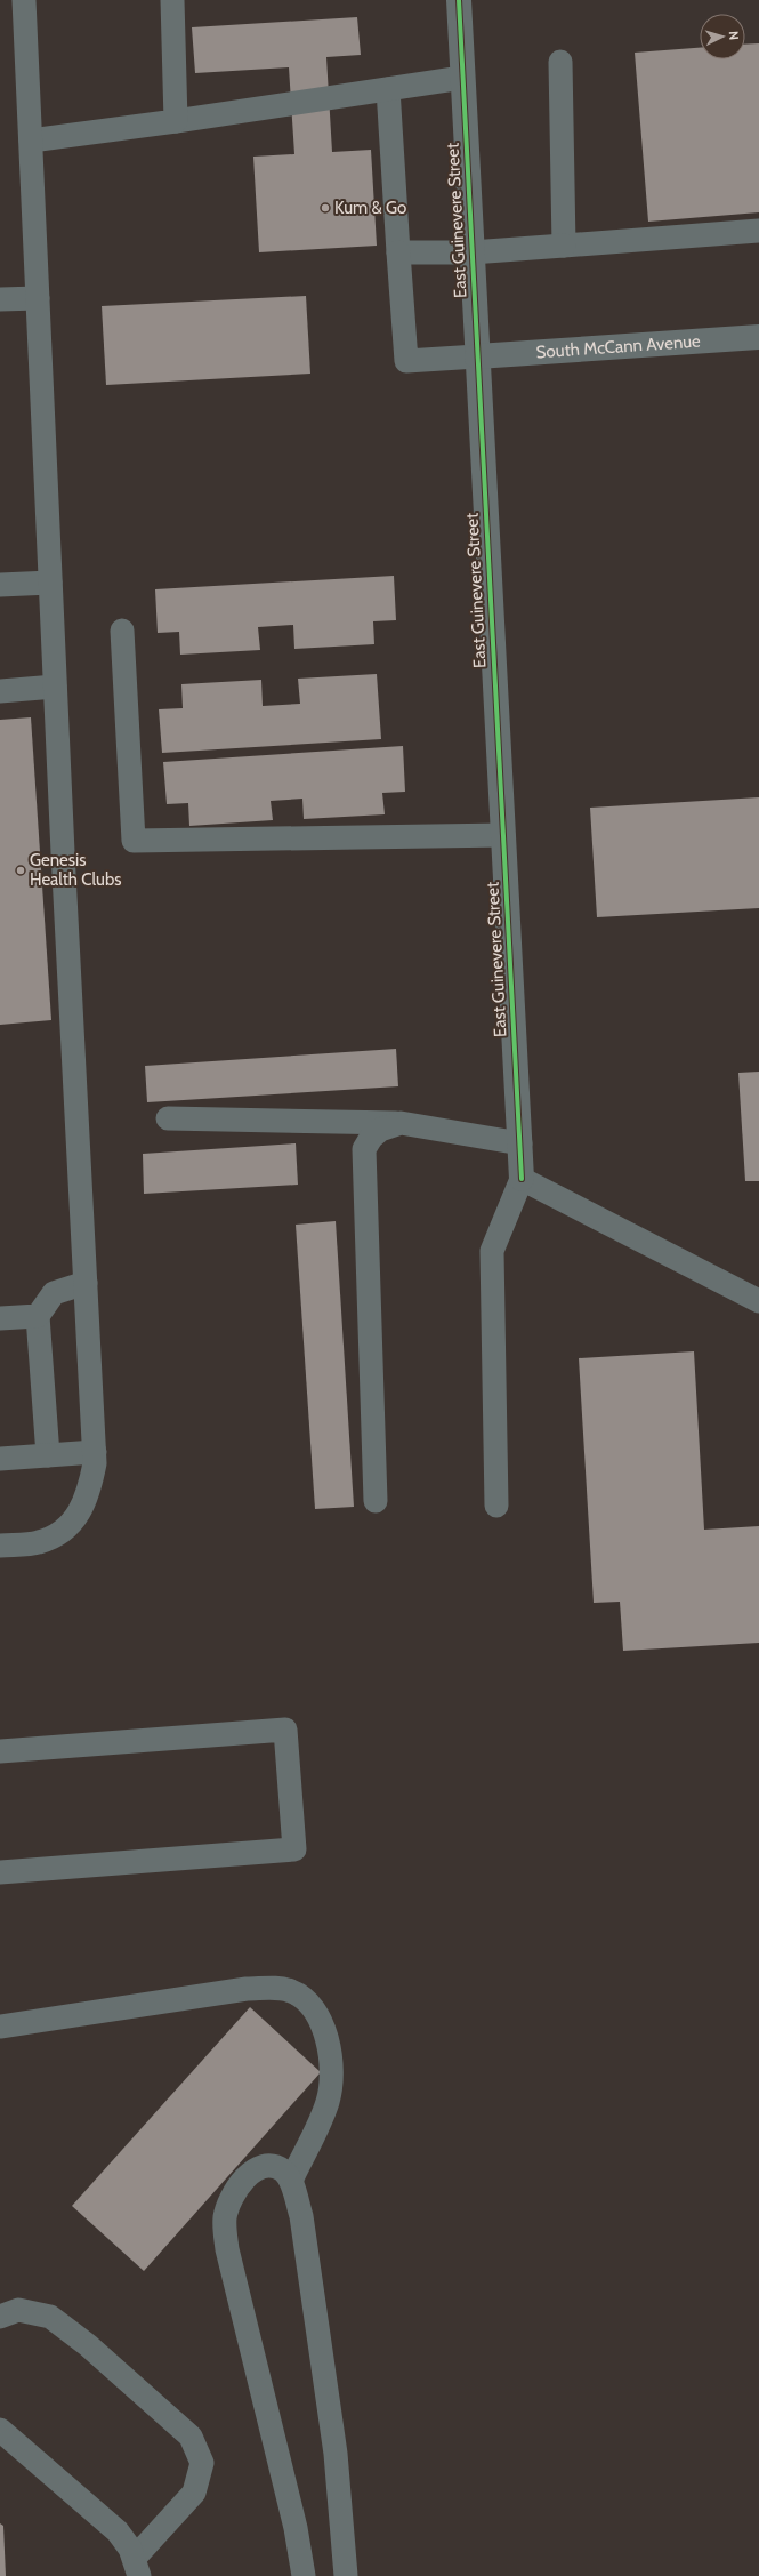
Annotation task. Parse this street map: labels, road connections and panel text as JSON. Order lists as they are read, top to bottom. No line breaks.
{"streets":{"street":["East Guinevere Street","South McCann Avenue"]},"crossings":[["East Guinevere Street","South McCann Avenue"]],"places":["Kum & Go","Genesis Health Clubs"],"north":"right"}
